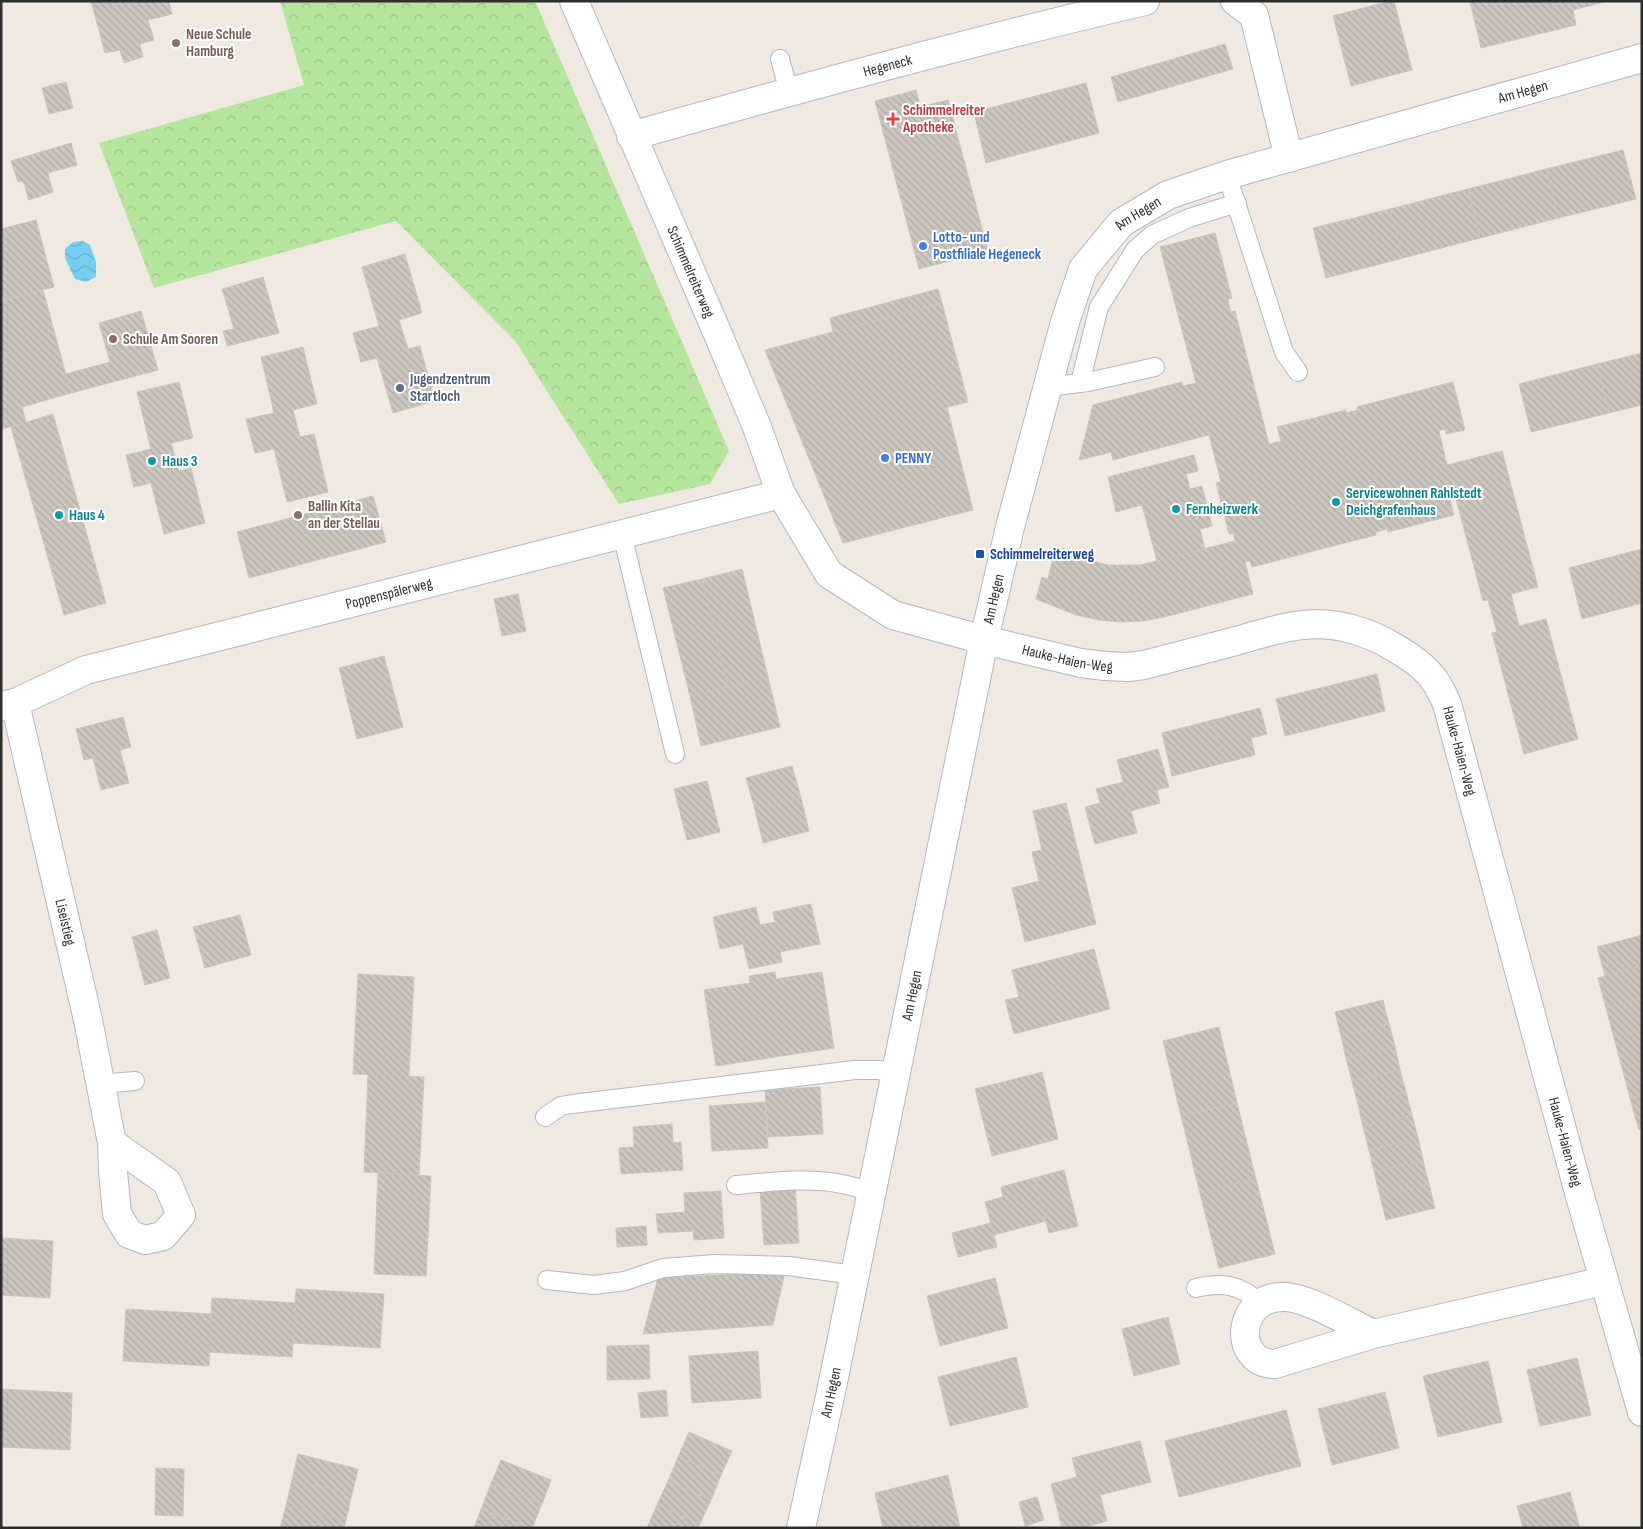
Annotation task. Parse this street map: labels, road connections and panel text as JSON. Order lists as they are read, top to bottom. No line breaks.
{"streets":{"street":["Hegeneck","Am Hegen","Schimmelreiterweg","Poppenspälerweg","Hauke-Haien-Weg","Liseistieg"]},"crossings":[["Hegeneck","Schimmelreiterweg"],["Am Hegen","Schimmelreiterweg"],["Am Hegen","Hauke-Haien-Weg"],["Schimmelreiterweg","Poppenspälerweg"],["Schimmelreiterweg","Hauke-Haien-Weg"],["Poppenspälerweg","Liseistieg"]],"places":{"other":["Neue Schule Hamburg","Lotto- und Postfiliale Hegeneck","Schule Am Sooren","Jugendzentrum Startloch","PENNY","Haus 3","Servicewohnen Rahlstedt Deichgrafenhaus","Fernheizwerk","Haus 4","Ballin Kita an der Stellau"],"health":["Schimmelreiter Apotheke"],"transit":["Schimmelreiterweg"]}}
